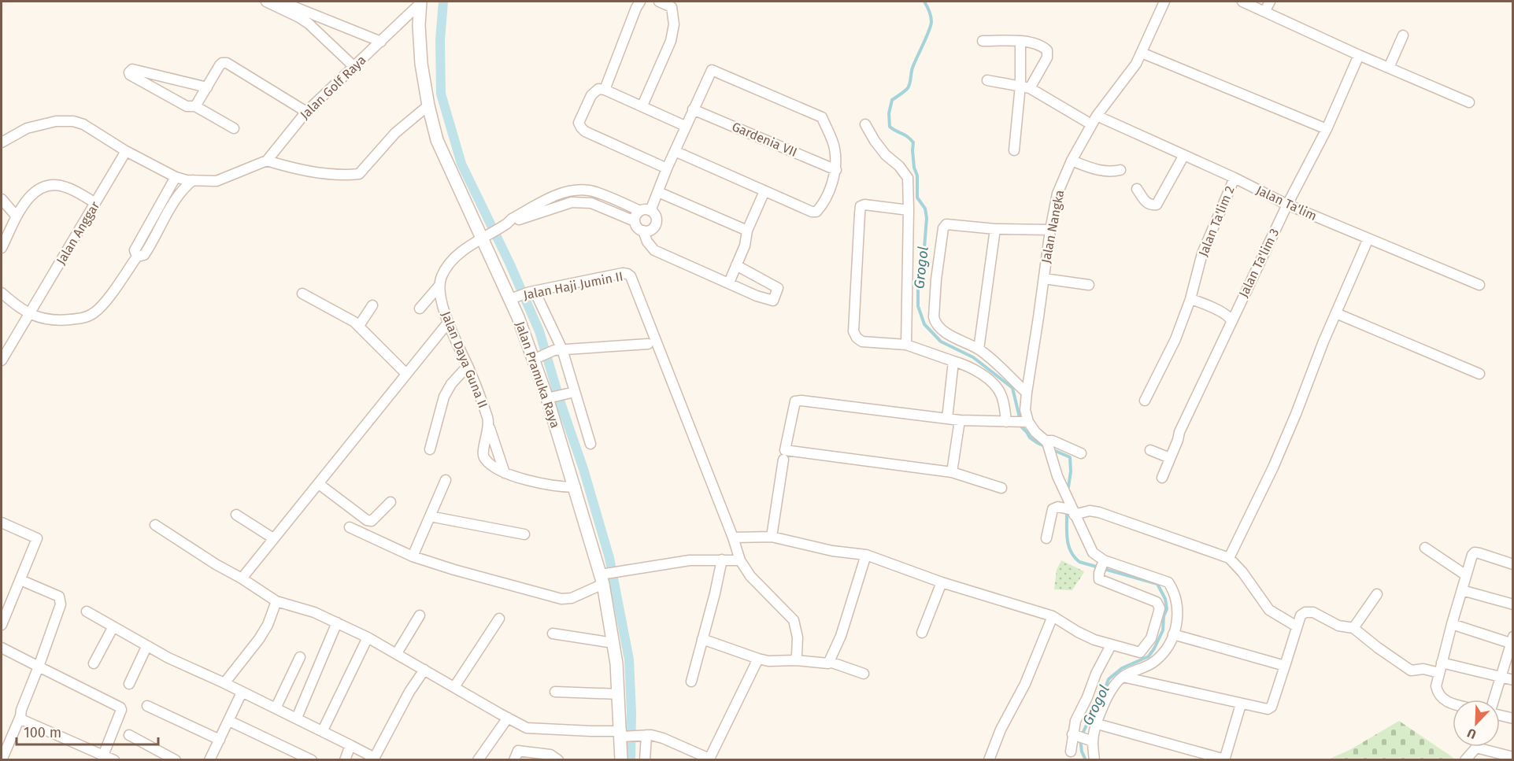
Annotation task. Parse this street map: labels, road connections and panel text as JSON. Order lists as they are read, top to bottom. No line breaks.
{"streets":{"street":["Jalan Golf Raya","Gardenia VII","Jalan Ta'lim","Jalan Ta'lim 2","Jalan Nangka","Jalan Anggar","Jalan Ta'lim 3","Jalan Haji Jumin II","Jalan Daya Guna II","Jalan Pramuka Raya"]},"crossings":[["Jalan Golf Raya","Jalan Anggar"],["Jalan Golf Raya","Jalan Pramuka Raya"],["Jalan Ta'lim","Jalan Ta'lim 2"],["Jalan Ta'lim","Jalan Nangka"],["Jalan Ta'lim","Jalan Ta'lim 3"],["Jalan Haji Jumin II","Jalan Pramuka Raya"],["Jalan Daya Guna II","Jalan Pramuka Raya"]],"water":["Grogol"],"scale_bar":"100 m","north":"bottom left"}
